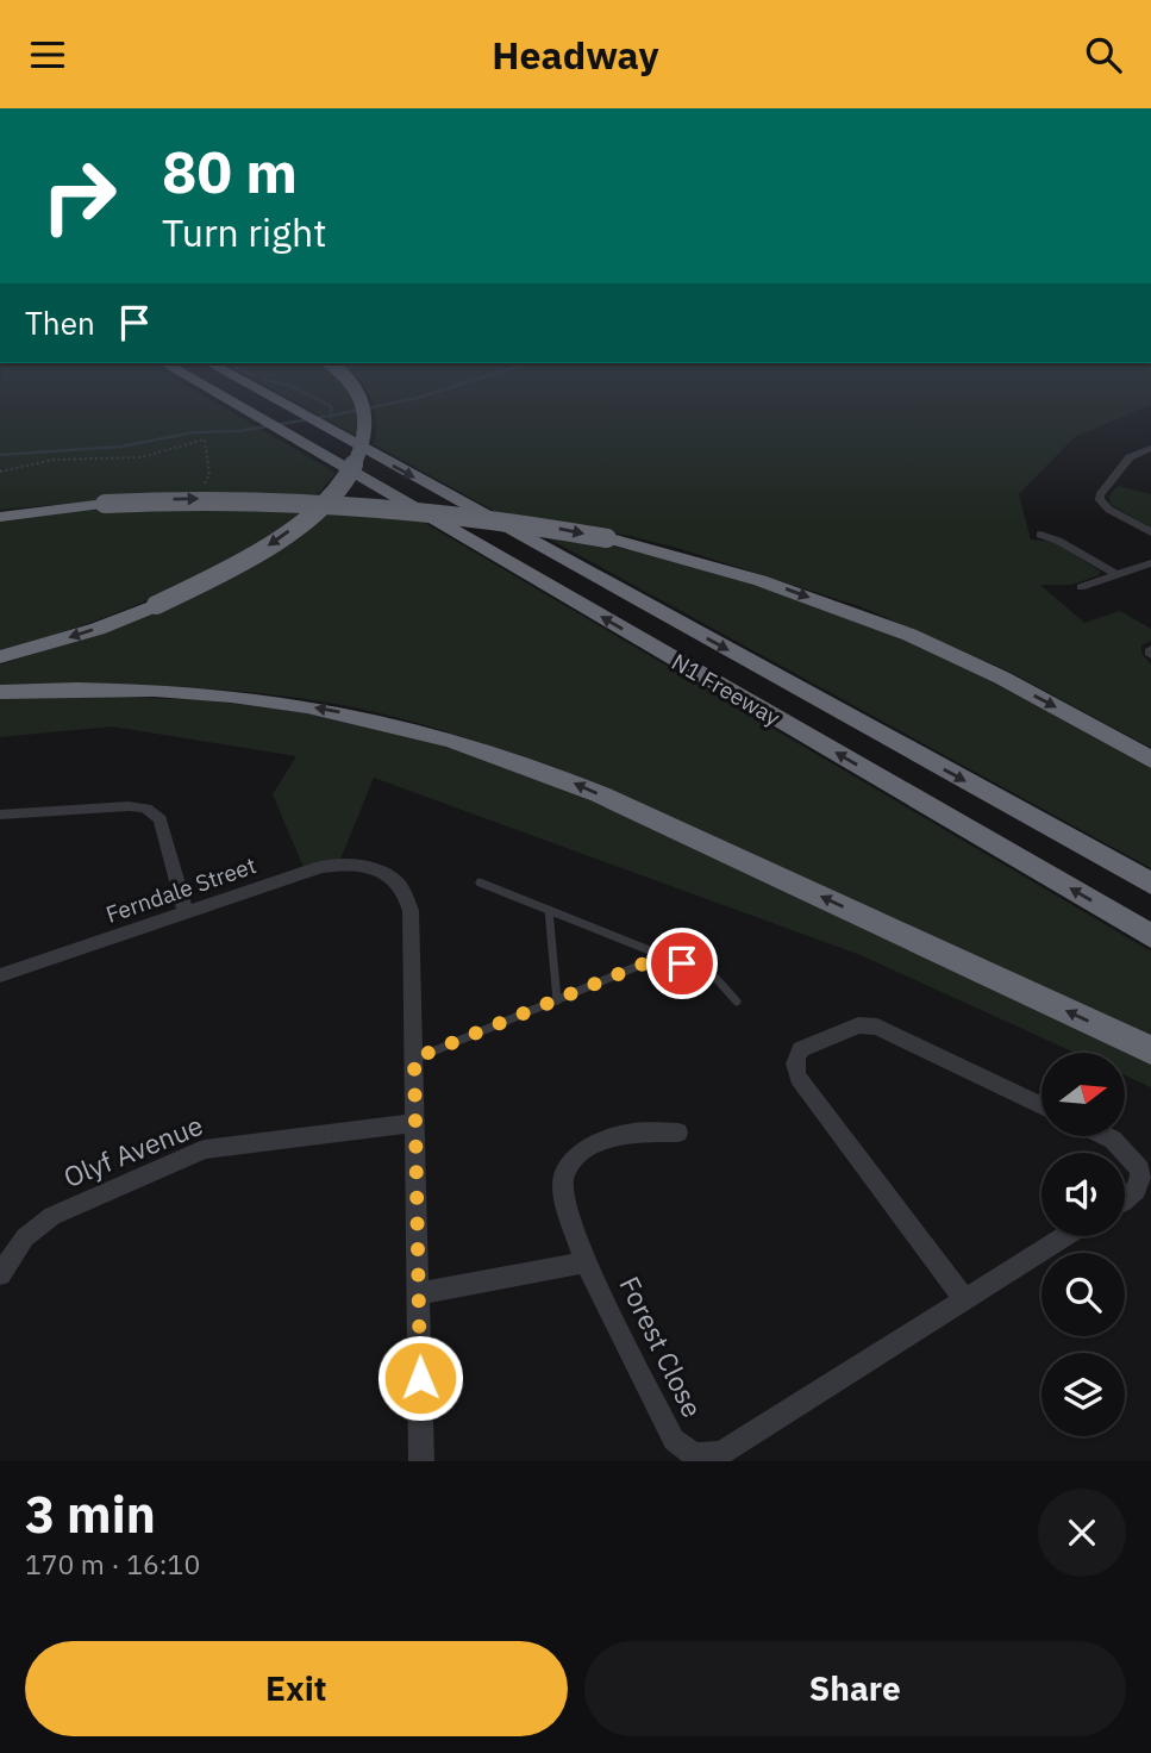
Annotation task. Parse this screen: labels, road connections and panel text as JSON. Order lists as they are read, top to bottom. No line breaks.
{"streets":{"highway":["N1 Freeway"],"street":["Ferndale Street","Olyf Avenue","Forest Close"]},"north":"right","page":{"header":"Headway","turn":["80 m","Turn right"],"then":"Then","heading":["3 min","170 m · 16:10"],"buttons":["Exit","Share"]}}
